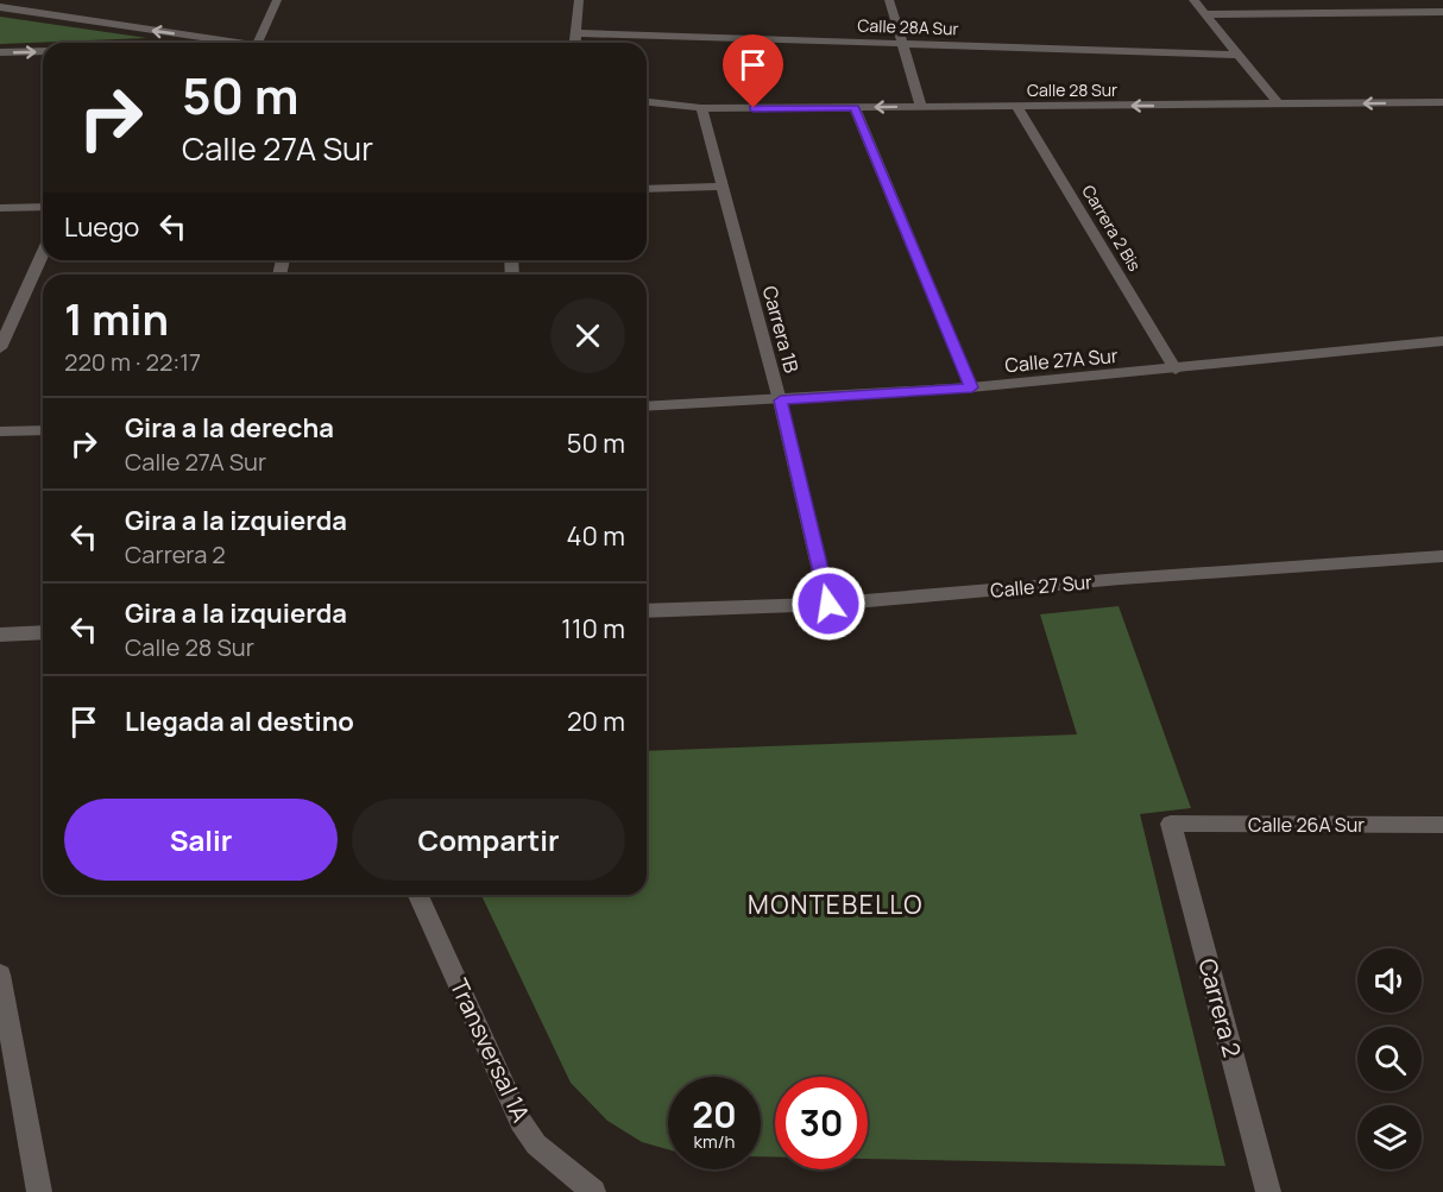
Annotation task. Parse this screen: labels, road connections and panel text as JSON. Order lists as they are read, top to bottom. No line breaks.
{"streets":{"street":["Calle 28A Sur","Calle 28 Sur","Carrera 2 Bis","Carrera 1B","Calle 27A Sur","Calle 27 Sur","Calle 26A Sur","Carrera 2","Transversal 1A"]},"crossings":[["Calle 28 Sur","Carrera 2 Bis"],["Calle 28 Sur","Carrera 1B"],["Carrera 2 Bis","Calle 27A Sur"],["Carrera 1B","Calle 27A Sur"],["Carrera 1B","Calle 27 Sur"],["Calle 26A Sur","Carrera 2"]],"districts":["MONTEBELLO"],"page":{"turn":["50 m","Calle 27A Sur"],"then":"Luego","heading":["1 min","220 m · 22:17"],"list":[{"name":"Gira a la derecha","note":"Calle 27A Sur","value":"50 m"},{"name":"Gira a la izquierda","note":"Carrera 2","value":"40 m"},{"name":"Gira a la izquierda","note":"Calle 28 Sur","value":"110 m"},{"name":"Llegada al destino","value":"20 m"}],"buttons":["Salir","Compartir"],"speed":"20 km/h","limit":"30"}}
